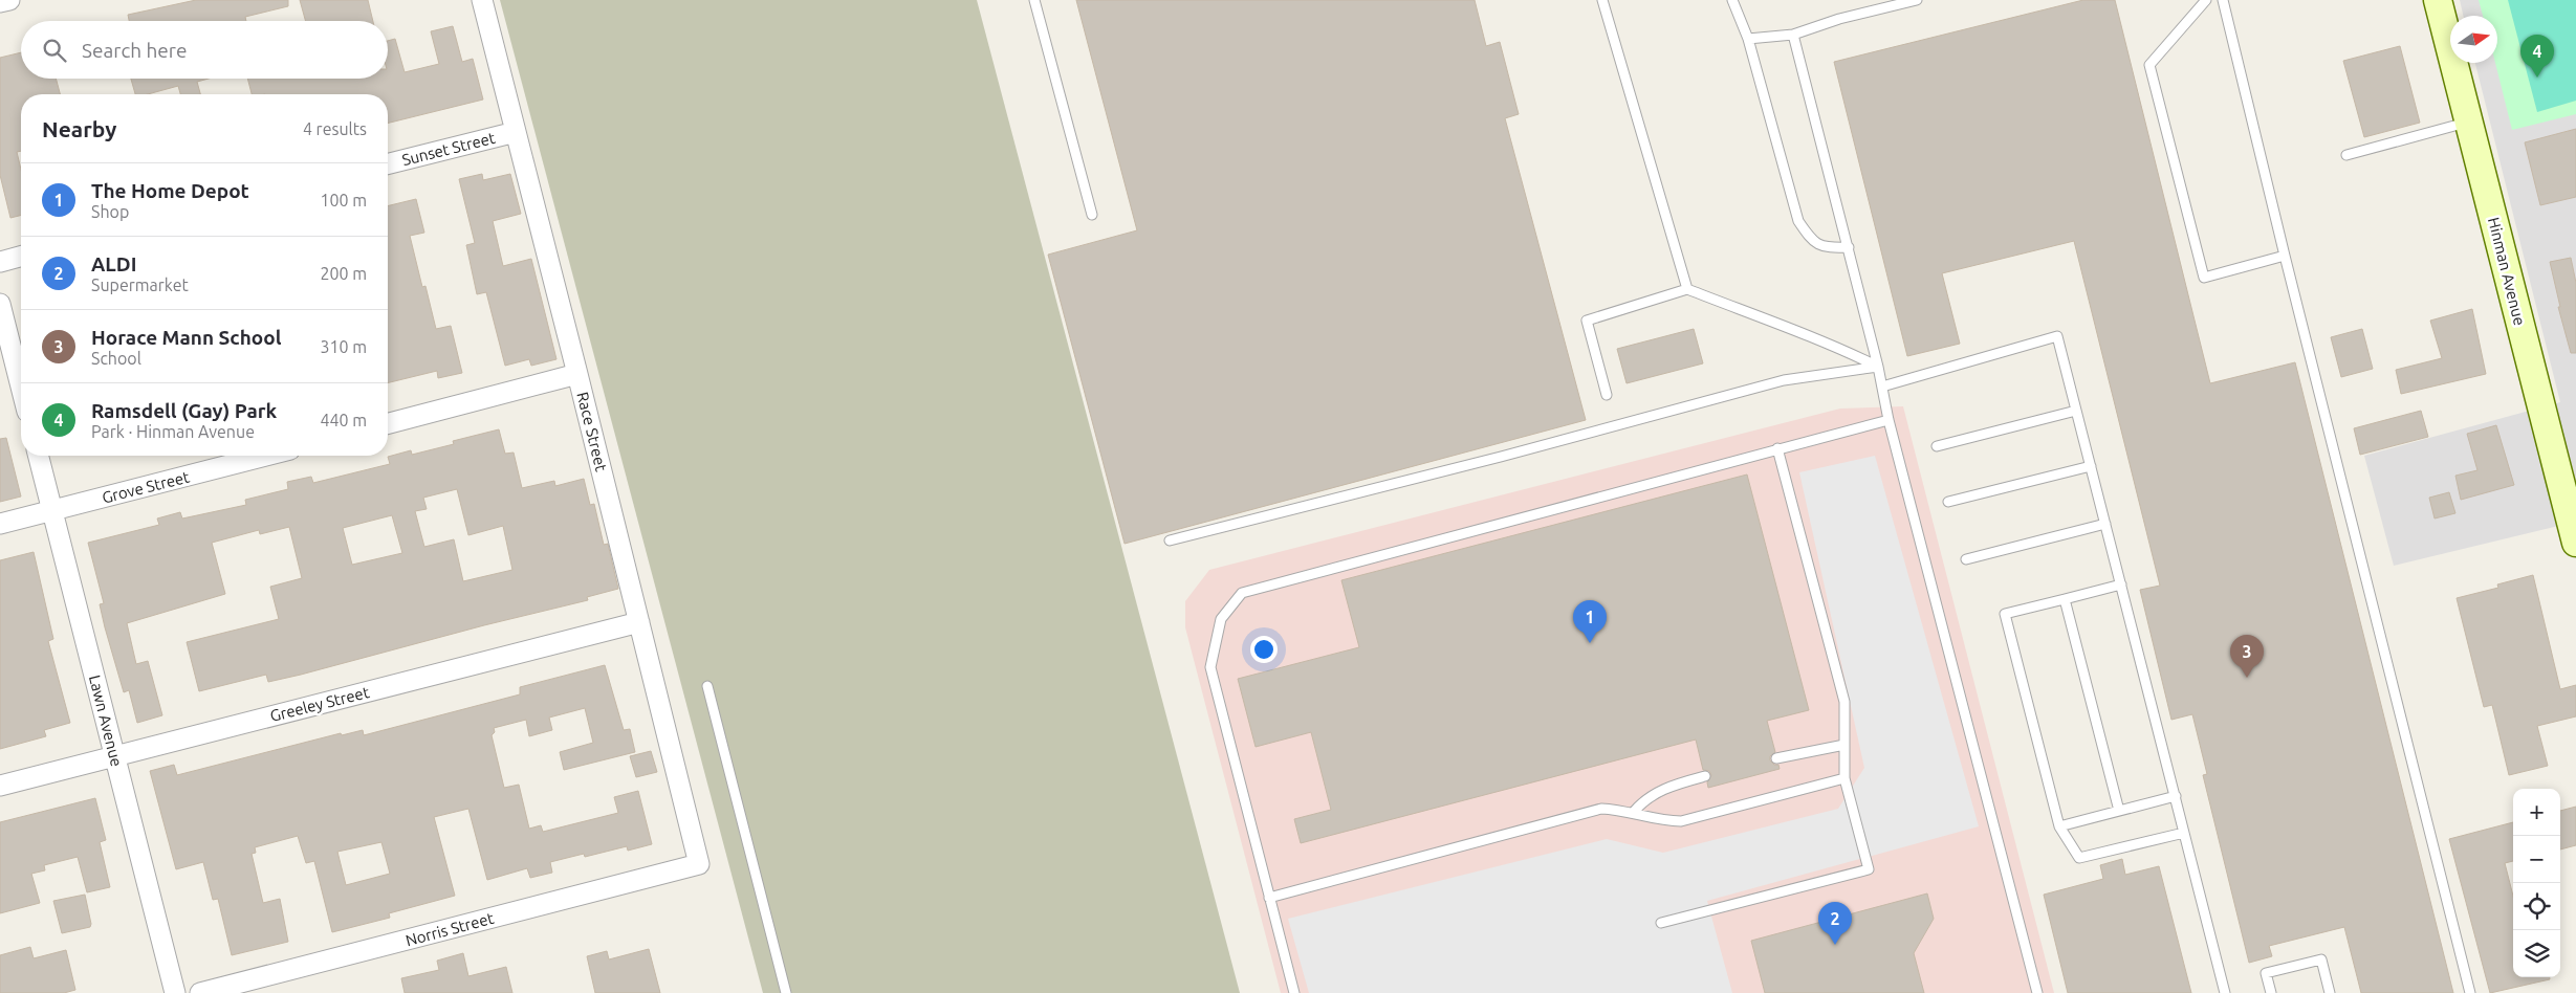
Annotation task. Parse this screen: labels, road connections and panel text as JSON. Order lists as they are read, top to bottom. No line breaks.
{"streets":{"street":["Sunset Street","Hinman Avenue","Race Street","Grove Street","Greeley Street","Lawn Avenue","Norris Street"]},"crossings":[["Sunset Street","Race Street"],["Race Street","Greeley Street"],["Race Street","Norris Street"],["Grove Street","Lawn Avenue"],["Greeley Street","Lawn Avenue"]],"north":"right","page":{"search":"Search here","pins":["4","1","3","2"],"heading":["Nearby","4 results"],"list":[{"mark":"1","name":"The Home Depot","note":"Shop","value":"100 m"},{"mark":"2","name":"ALDI","note":"Supermarket","value":"200 m"},{"mark":"3","name":"Horace Mann School","note":"School","value":"310 m"},{"mark":"4","name":"Ramsdell (Gay) Park","note":"Park · Hinman Avenue","value":"440 m"}],"map_buttons":["+","−"]}}
